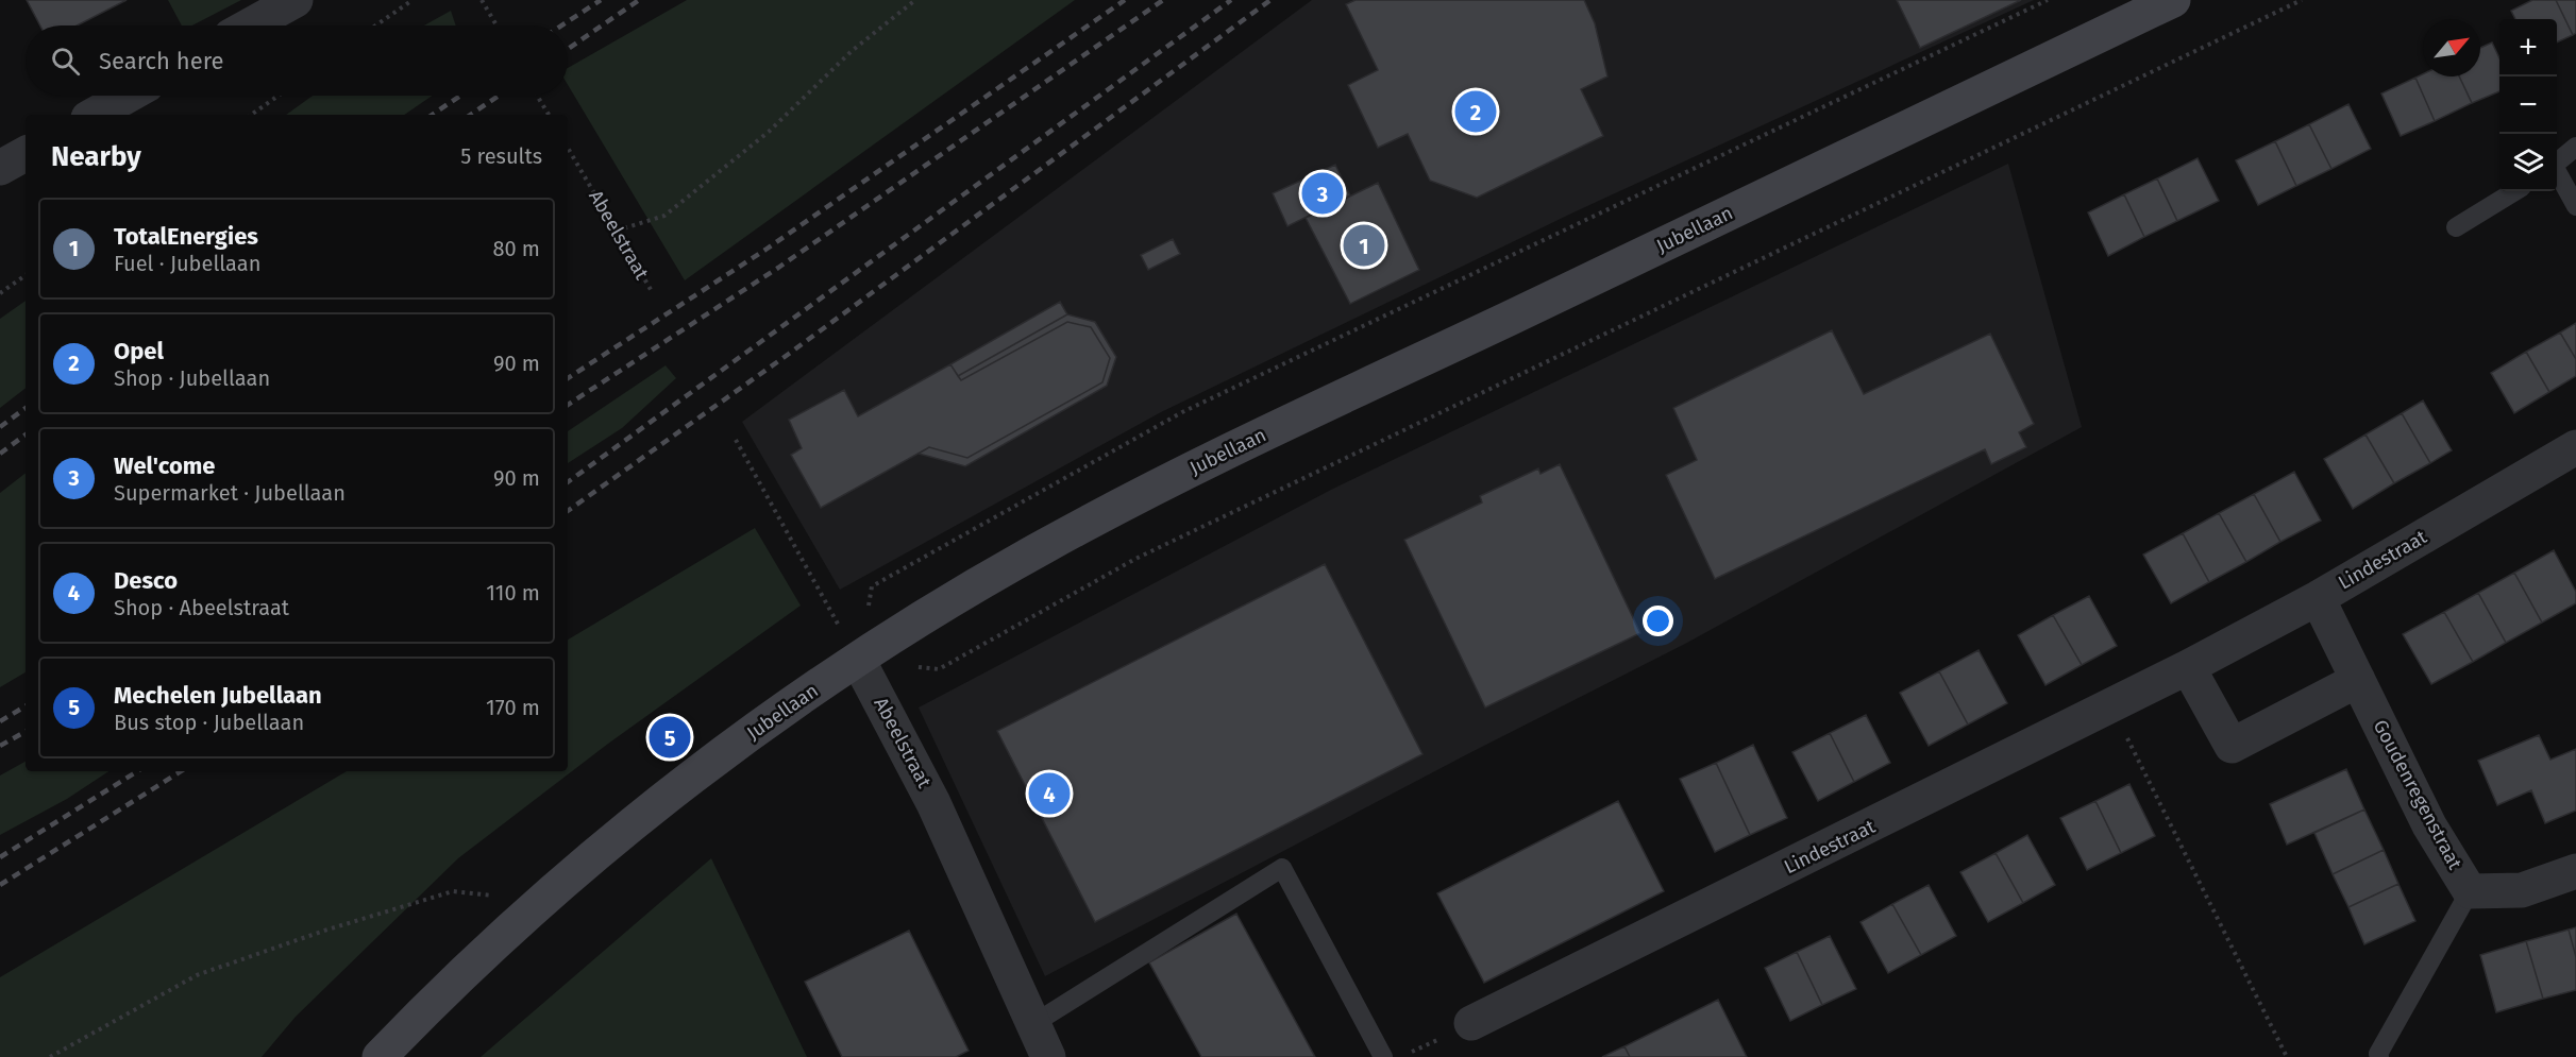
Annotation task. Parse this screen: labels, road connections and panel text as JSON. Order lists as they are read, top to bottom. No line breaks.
{"streets":{"main road":["Jubellaan"],"street":["Abeelstraat","Lindestraat","Goudenregenstraat"]},"crossings":[["Jubellaan","Abeelstraat"],["Lindestraat","Goudenregenstraat"]],"north":"top right","page":{"map_buttons":["+","−"],"search":"Search here","pins":["2","3","1","5","4"],"heading":["Nearby","5 results"],"list":[{"mark":"1","name":"TotalEnergies","note":"Fuel · Jubellaan","value":"80 m"},{"mark":"2","name":"Opel","note":"Shop · Jubellaan","value":"90 m"},{"mark":"3","name":"Wel'come","note":"Supermarket · Jubellaan","value":"90 m"},{"mark":"4","name":"Desco","note":"Shop · Abeelstraat","value":"110 m"},{"mark":"5","name":"Mechelen Jubellaan","note":"Bus stop · Jubellaan","value":"170 m"}]}}
